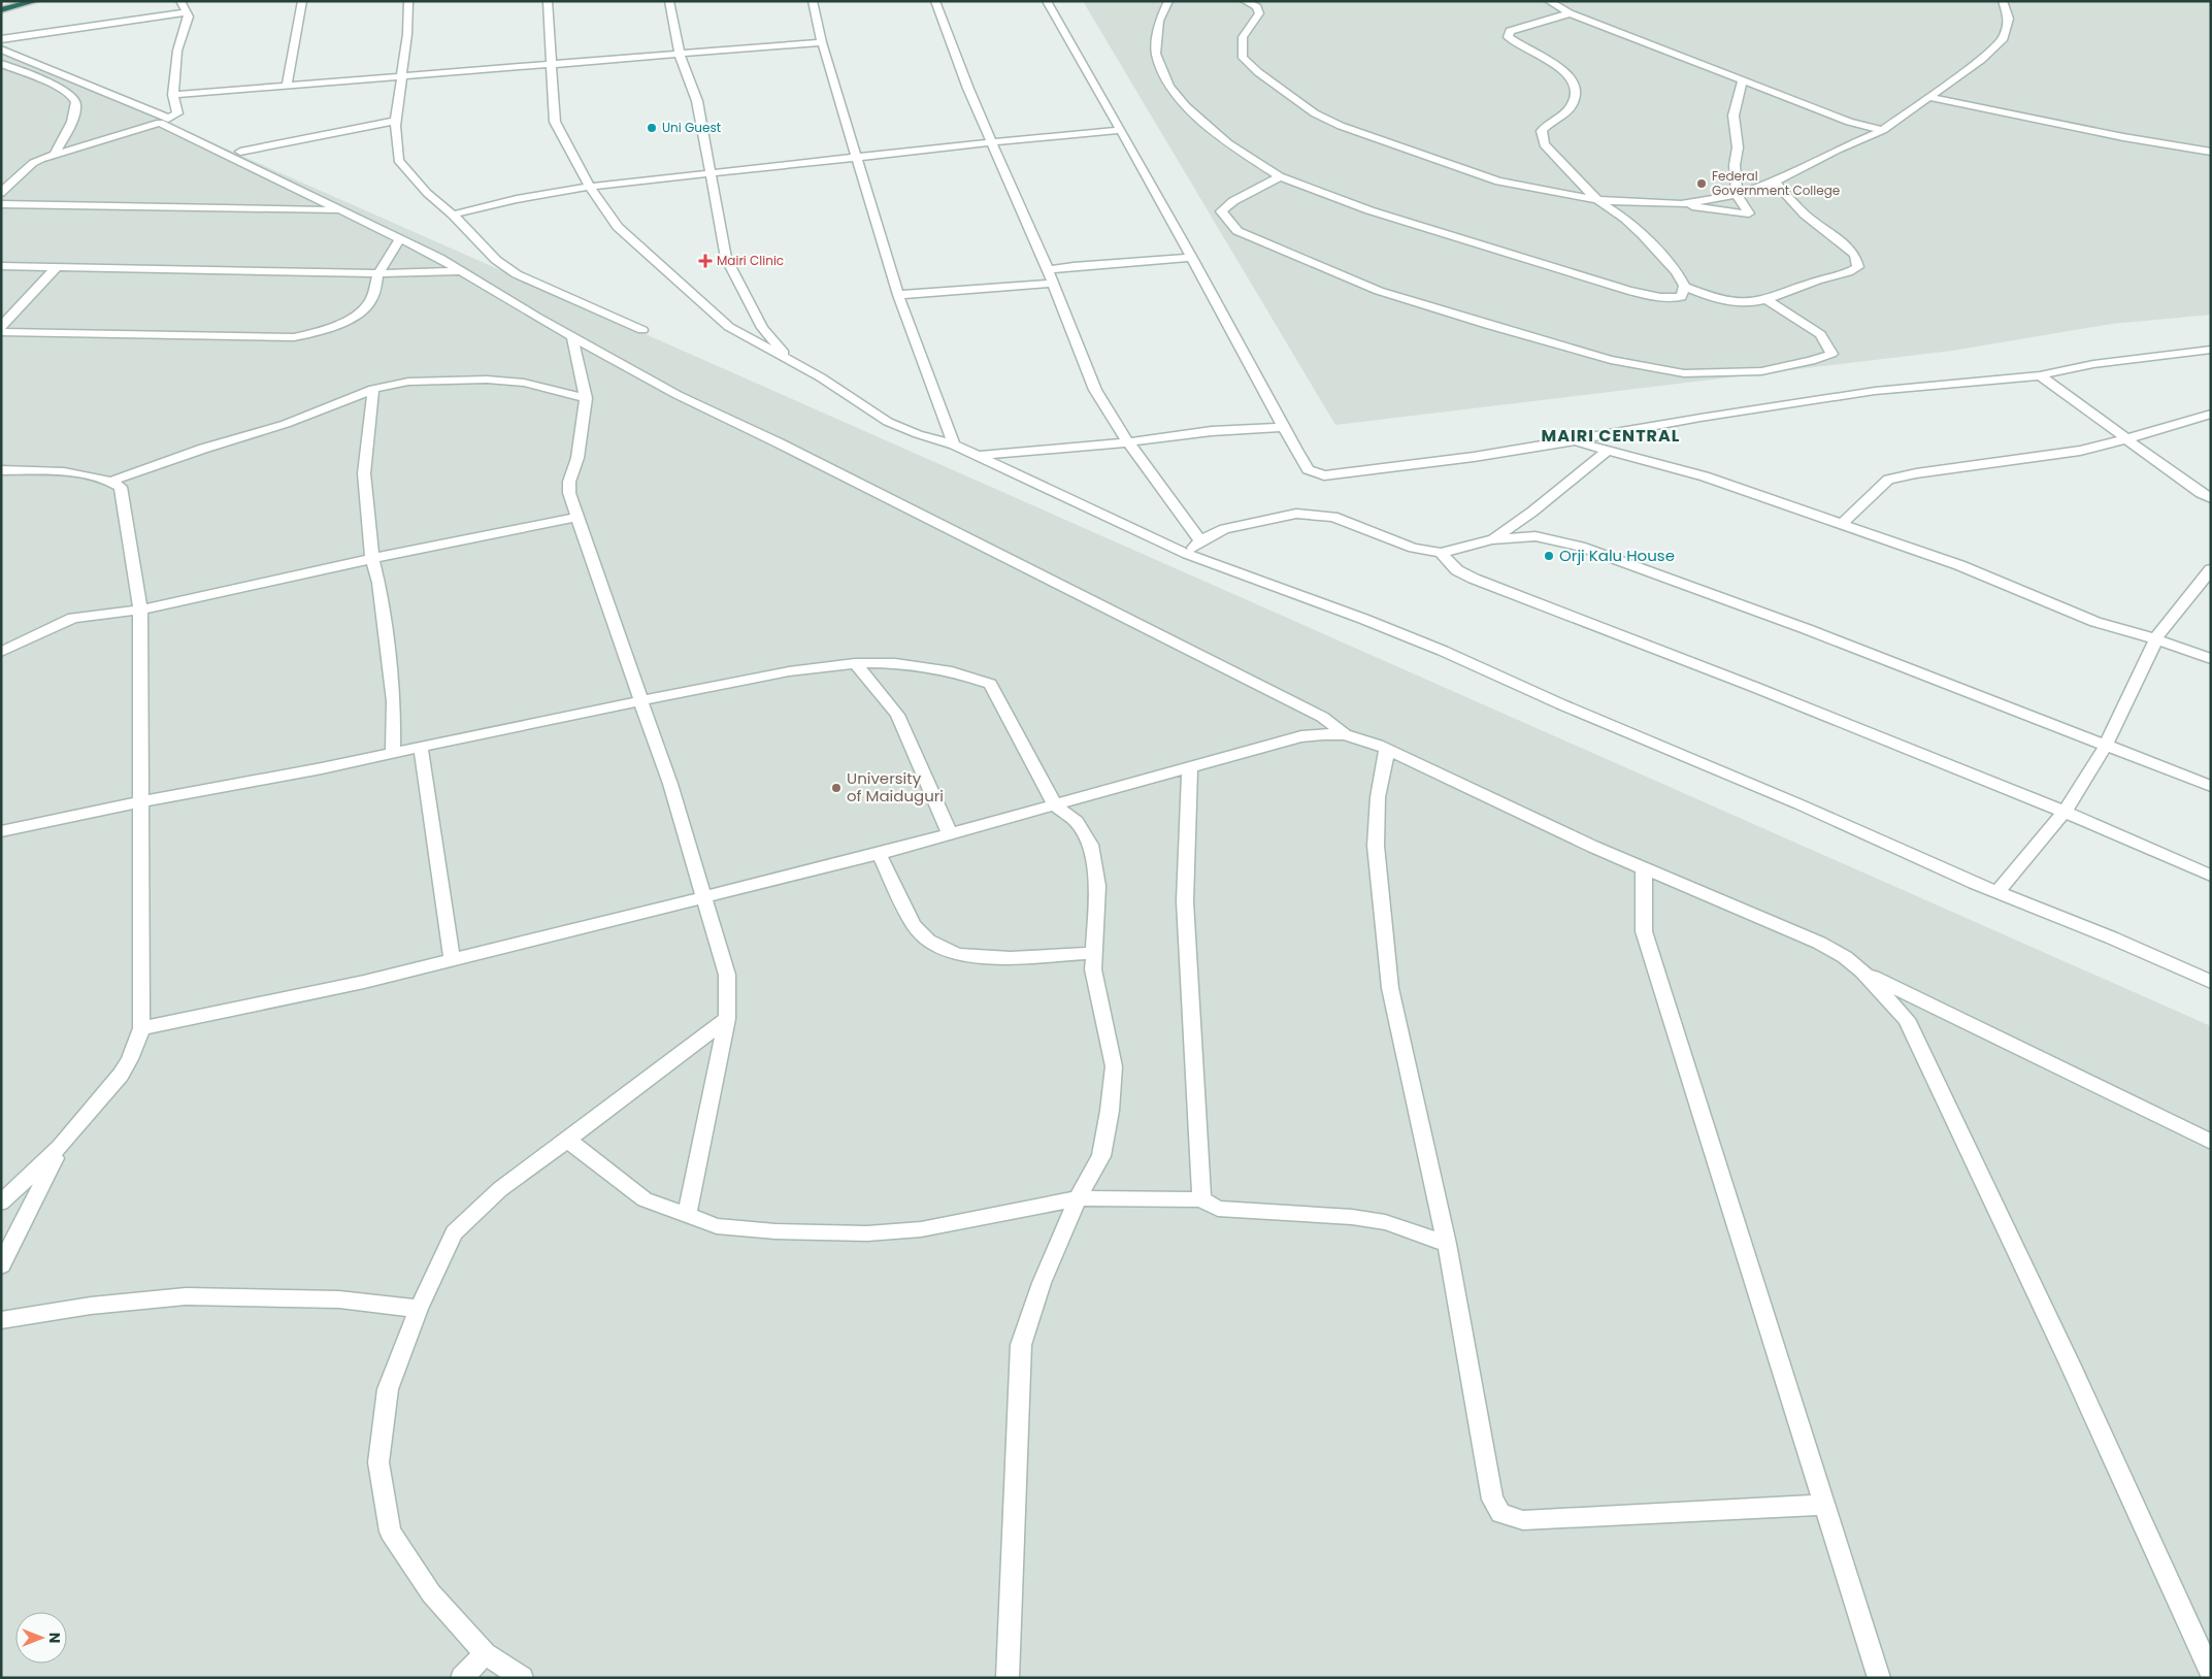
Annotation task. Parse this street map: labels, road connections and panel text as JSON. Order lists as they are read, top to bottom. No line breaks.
{"districts":["MAIRI CENTRAL"],"places":{"other":["Uni Guest","Federal Government College","Orji Kalu House","University of Maiduguri"],"health":["Mairi Clinic"]},"north":"right"}
